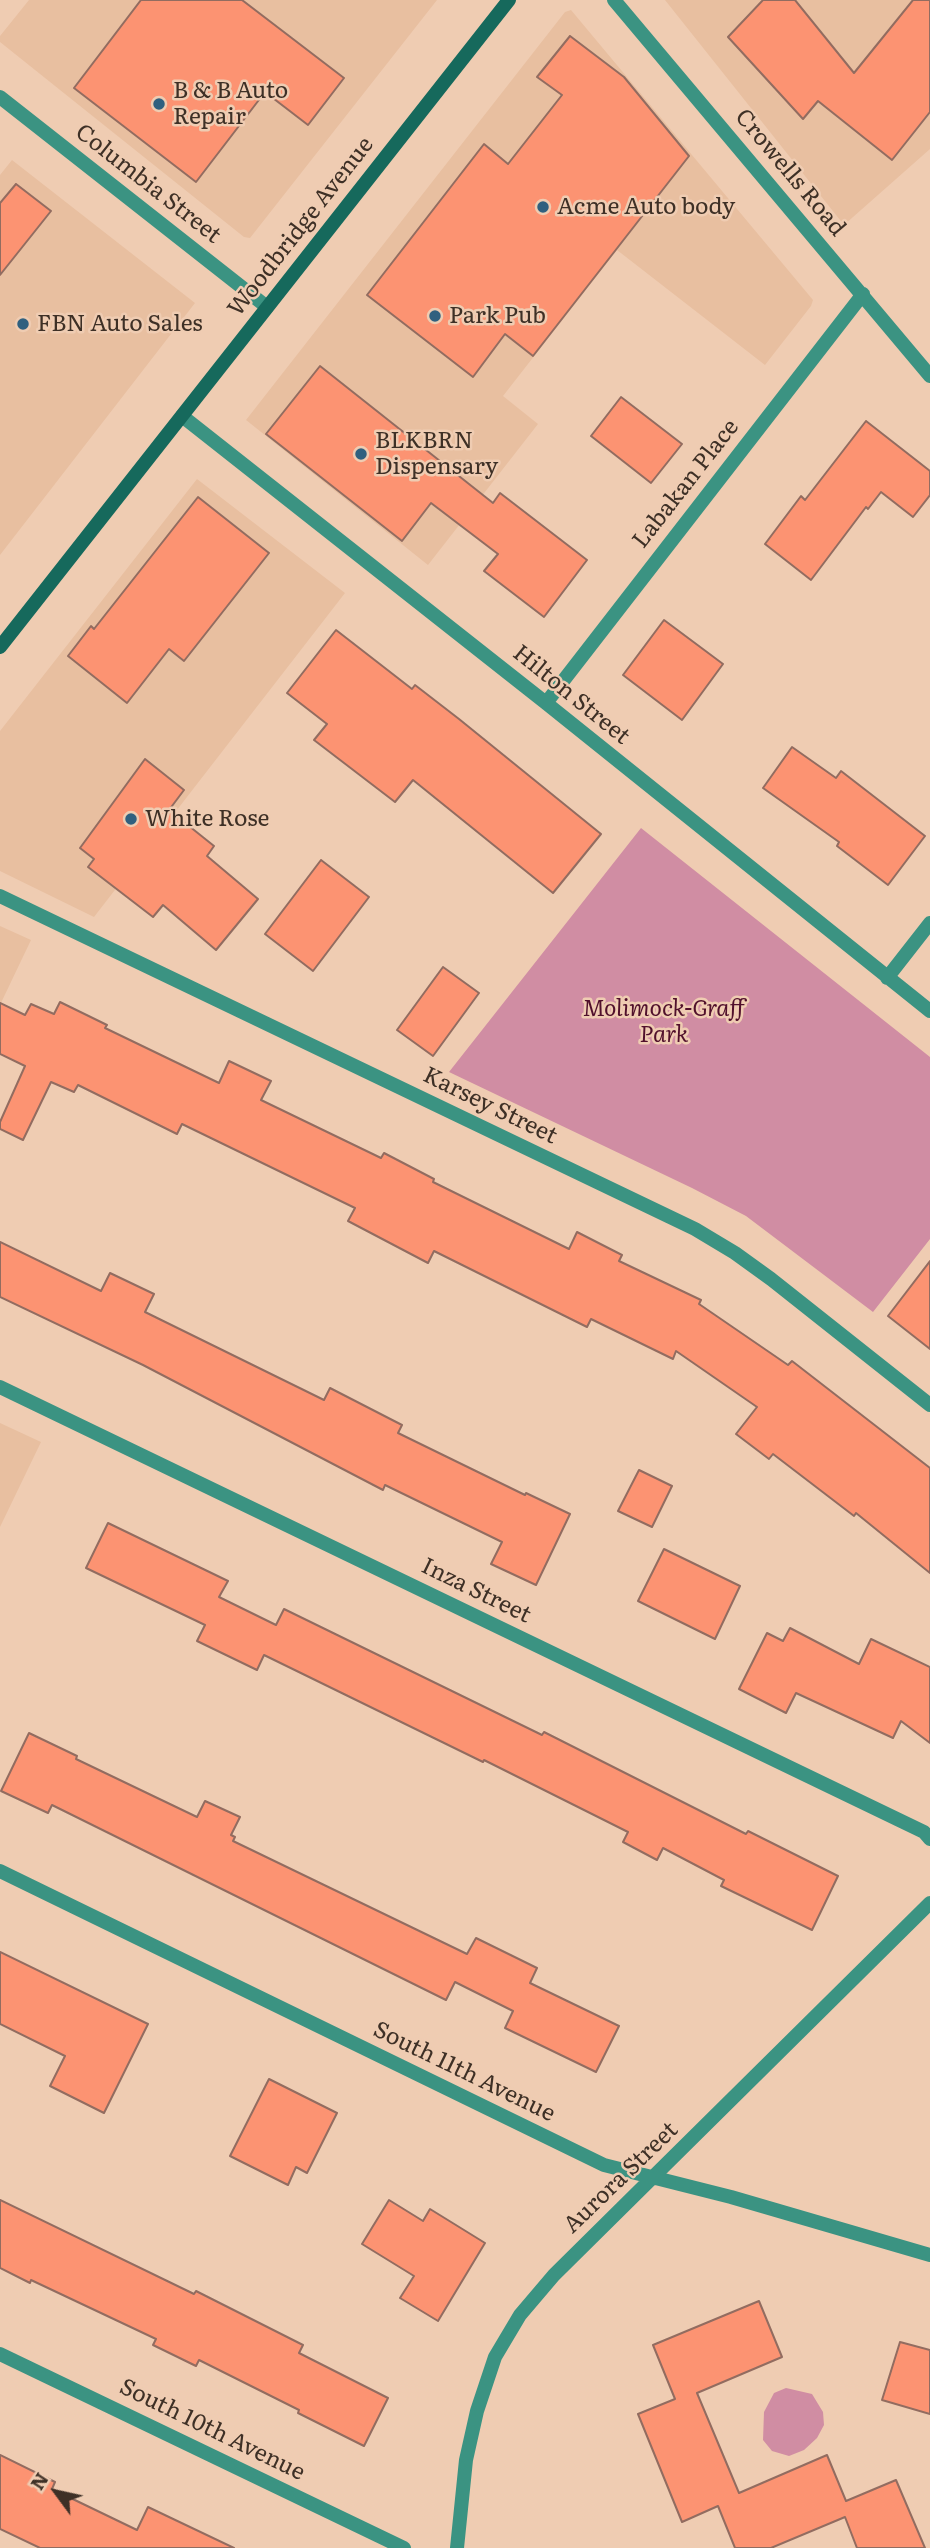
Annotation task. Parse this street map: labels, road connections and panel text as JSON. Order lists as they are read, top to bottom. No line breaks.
{"streets":{"main road":["Woodbridge Avenue"],"street":["Crowells Road","Columbia Street","Labakan Place","Hilton Street","Karsey Street","Inza Street","South 11th Avenue","Aurora Street","South 10th Avenue"]},"crossings":[["Crowells Road","Labakan Place"],["Columbia Street","Woodbridge Avenue"],["Woodbridge Avenue","Hilton Street"],["Labakan Place","Hilton Street"],["South 11th Avenue","Aurora Street"]],"parks":["Molimock-Graff Park"],"places":["B & B Auto Repair","Acme Auto body","Park Pub","FBN Auto Sales","BLKBRN Dispensary","White Rose"],"north":"top left"}
